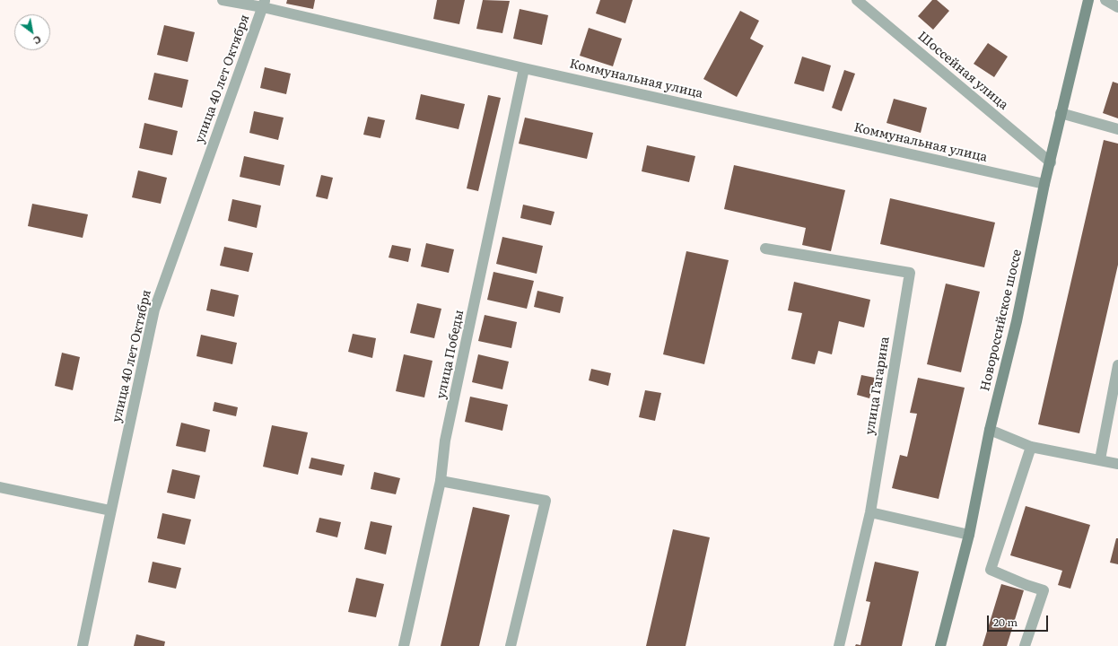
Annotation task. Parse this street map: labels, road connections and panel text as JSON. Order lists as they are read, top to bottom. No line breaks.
{"streets":{"main road":["Новороссийское шоссе"],"street":["Шоссейная улица","улица 40 лет Октября","Коммунальная улица","улица Победы","улица Гагарина"]},"crossings":[["Шоссейная улица","Новороссийское шоссе"],["улица 40 лет Октября","Коммунальная улица"],["Коммунальная улица","Новороссийское шоссе"],["Коммунальная улица","улица Победы"]],"scale_bar":"20 m","north":"bottom right"}
